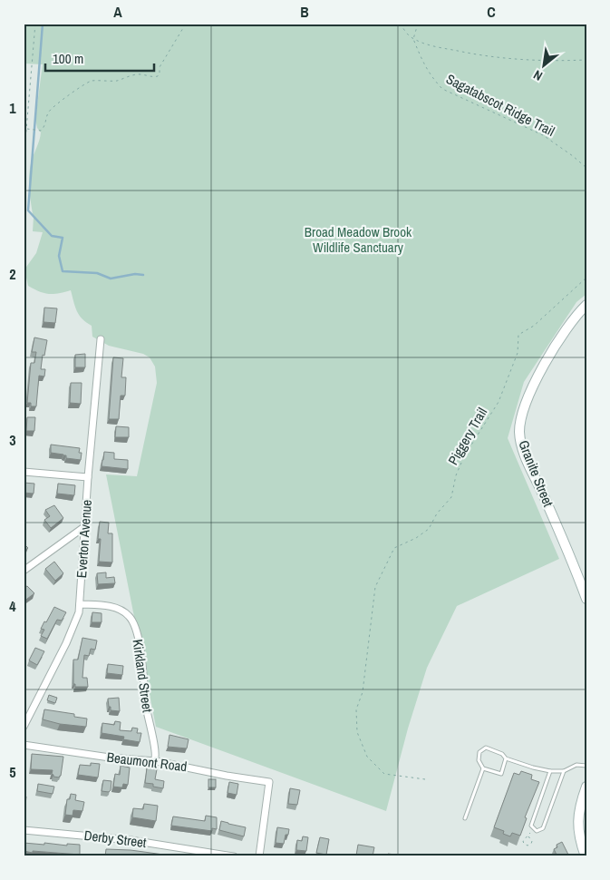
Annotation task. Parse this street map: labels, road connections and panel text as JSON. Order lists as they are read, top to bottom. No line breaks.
{"streets":{"street":["Granite Street","Everton Avenue","Kirkland Street","Beaumont Road","Derby Street"],"path":["Sagatabscot Ridge Trail","Piggery Trail"]},"crossings":[["Everton Avenue","Kirkland Street"],["Kirkland Street","Beaumont Road"]],"parks":["Broad Meadow Brook Wildlife Sanctuary"],"scale_bar":"100 m","north":"bottom left","grid":{"columns":["A","B","C"],"rows":["1","2","3","4","5"]}}
